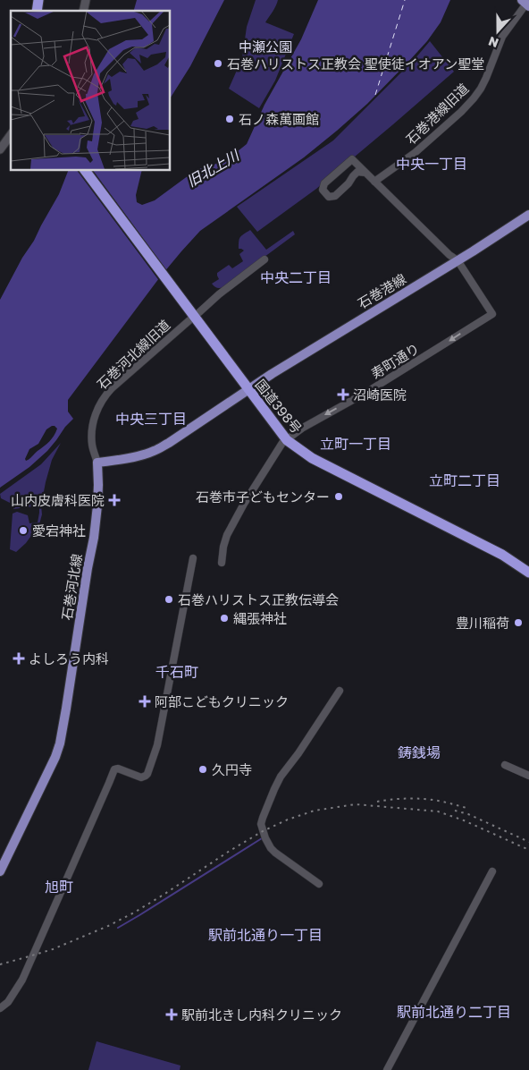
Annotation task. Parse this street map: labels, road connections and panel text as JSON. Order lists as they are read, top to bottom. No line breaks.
{"streets":{"highway":["国道398号"],"main road":["石巻港線","石巻河北線"],"street":["石巻港線旧道","石巻河北線旧道","寿町通り"]},"crossings":[["石巻港線","寿町通り"],["石巻港線","国道398号"],["石巻河北線旧道","石巻河北線"],["寿町通り","国道398号"]],"one_way":["寿町通り"],"districts":["中央一丁目","中央二丁目","中央三丁目","立町一丁目","立町二丁目","千石町","鋳銭場","旭町","駅前北通り一丁目","駅前北通り二丁目"],"water":["旧北上川"],"parks":["中瀬公園"],"places":{"other":["石巻ハリストス正教会 聖使徒イオアン聖堂","石ノ森萬画館","石巻市子どもセンター","愛宕神社","石巻ハリストス正教伝導会","縄張神社","豊川稲荷","久円寺"],"health":["沼崎医院","山内皮膚科医院","よしろう内科","阿部こどもクリニック","駅前北きし内科クリニック"]},"north":"bottom"}
